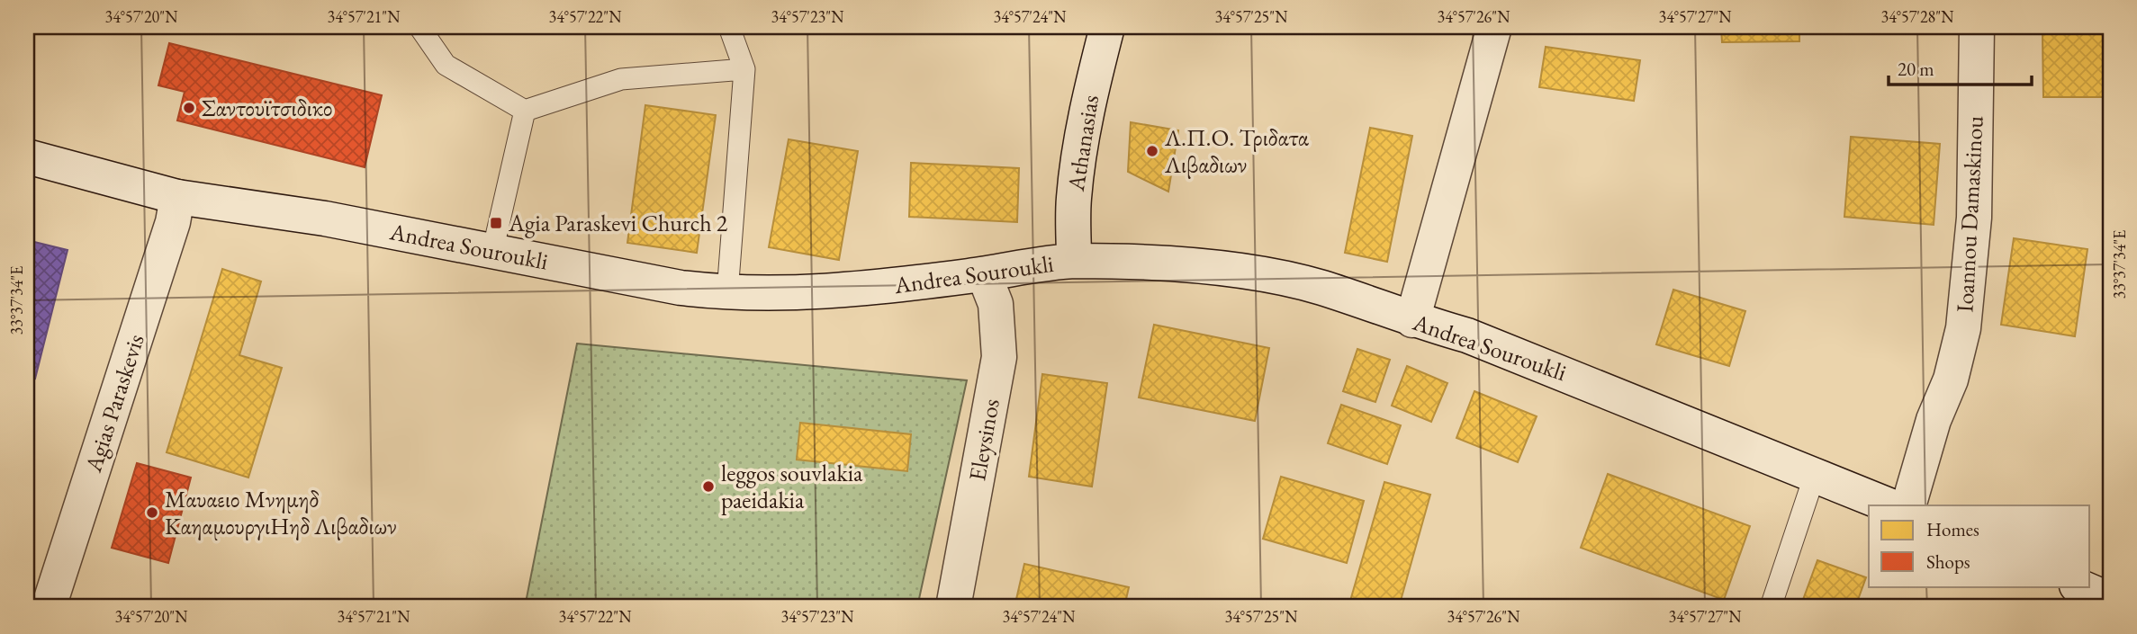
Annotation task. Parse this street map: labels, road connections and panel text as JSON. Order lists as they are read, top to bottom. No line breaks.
{"streets":{"main road":["Athanasias","Ioannou Damaskinou","Andrea Souroukli","Agias Paraskevis","Eleysinos"]},"crossings":[["Athanasias","Andrea Souroukli"],["Andrea Souroukli","Agias Paraskevis"],["Andrea Souroukli","Eleysinos"]],"places":{"other":["Σαντουϊτσιδικο","Λ.Π.Ο. Τριδατα Λιβαδιων","leggos souvlakia paeidakia","Μαυαειο Μνημηδ ΚαηαμουργιΗηδ Λιβαδιων"],"transit":["Agia Paraskevi Church 2"]},"legend":["Homes","Shops"],"scale_bar":"20 m","coordinates":["34°57'20\"N","34°57'21\"N","34°57'22\"N","34°57'23\"N","34°57'24\"N","34°57'25\"N","34°57'26\"N","34°57'27\"N","34°57'28\"N","33°37'34\"E"]}
